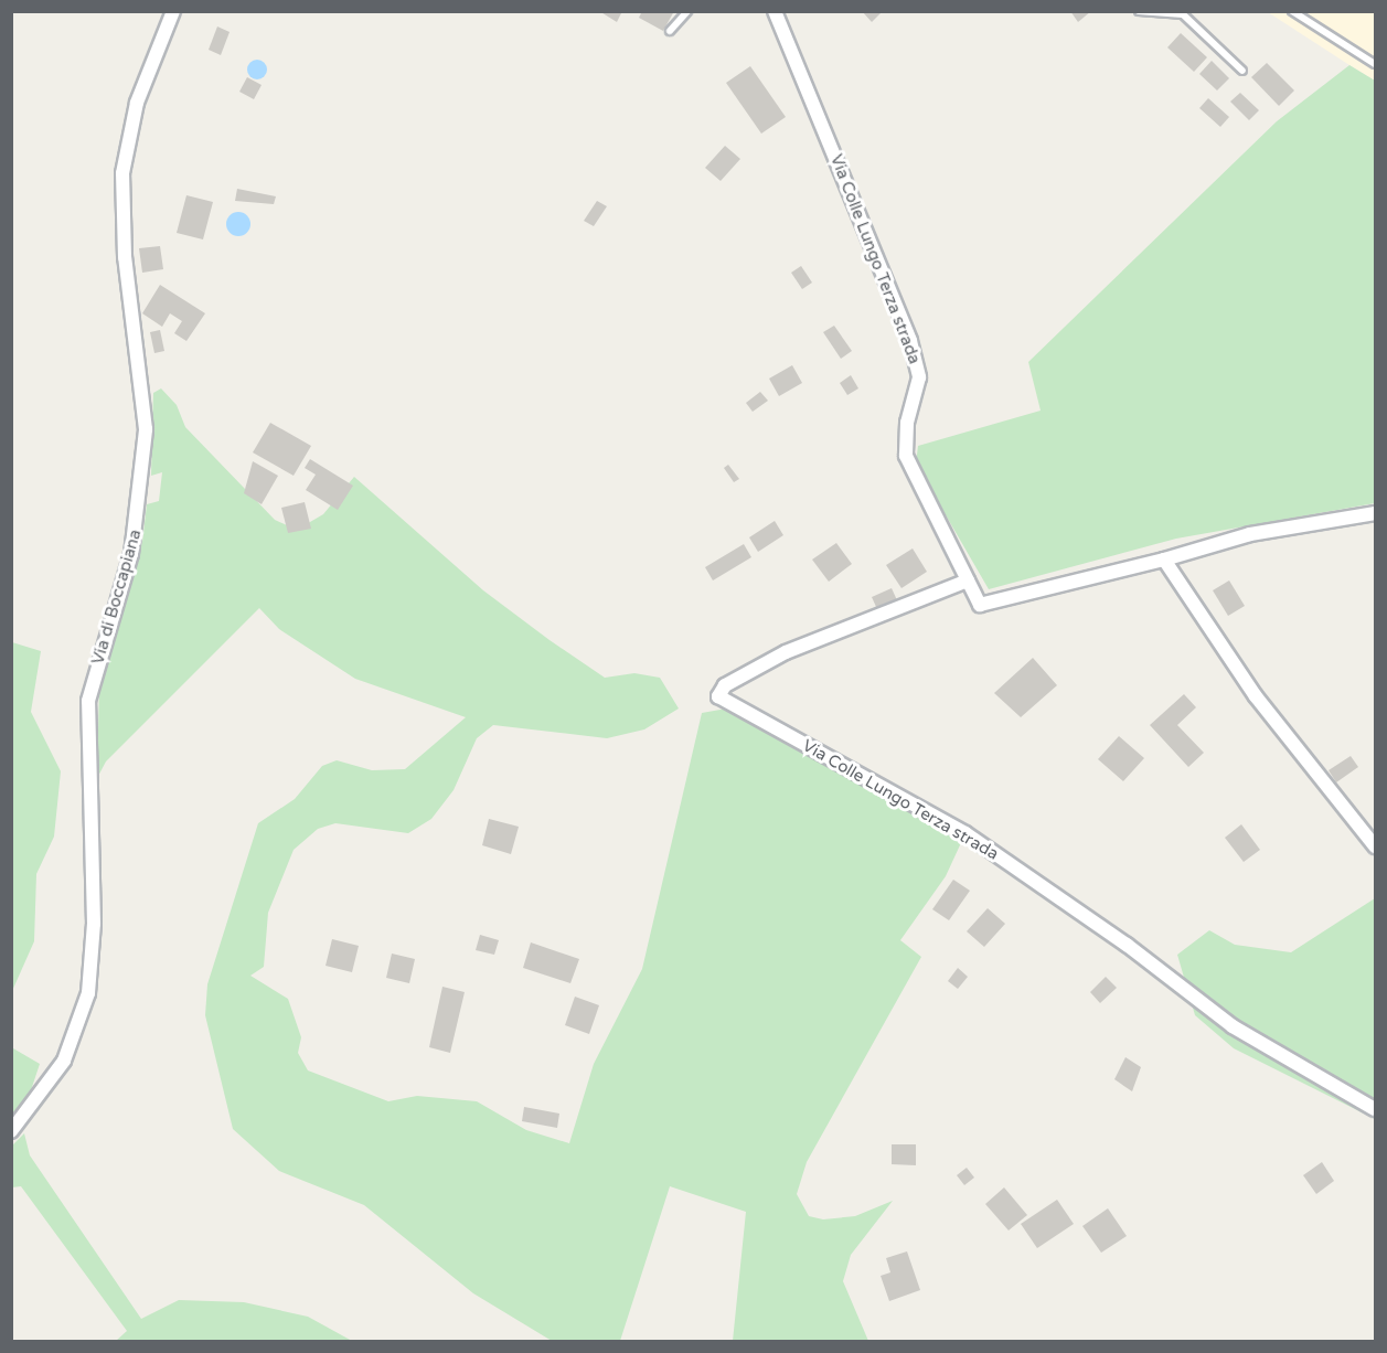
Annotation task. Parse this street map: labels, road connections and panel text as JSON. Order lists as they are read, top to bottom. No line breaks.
{"streets":{"street":["Via Colle Lungo Terza strada","Via di Boccapiana"]}}
